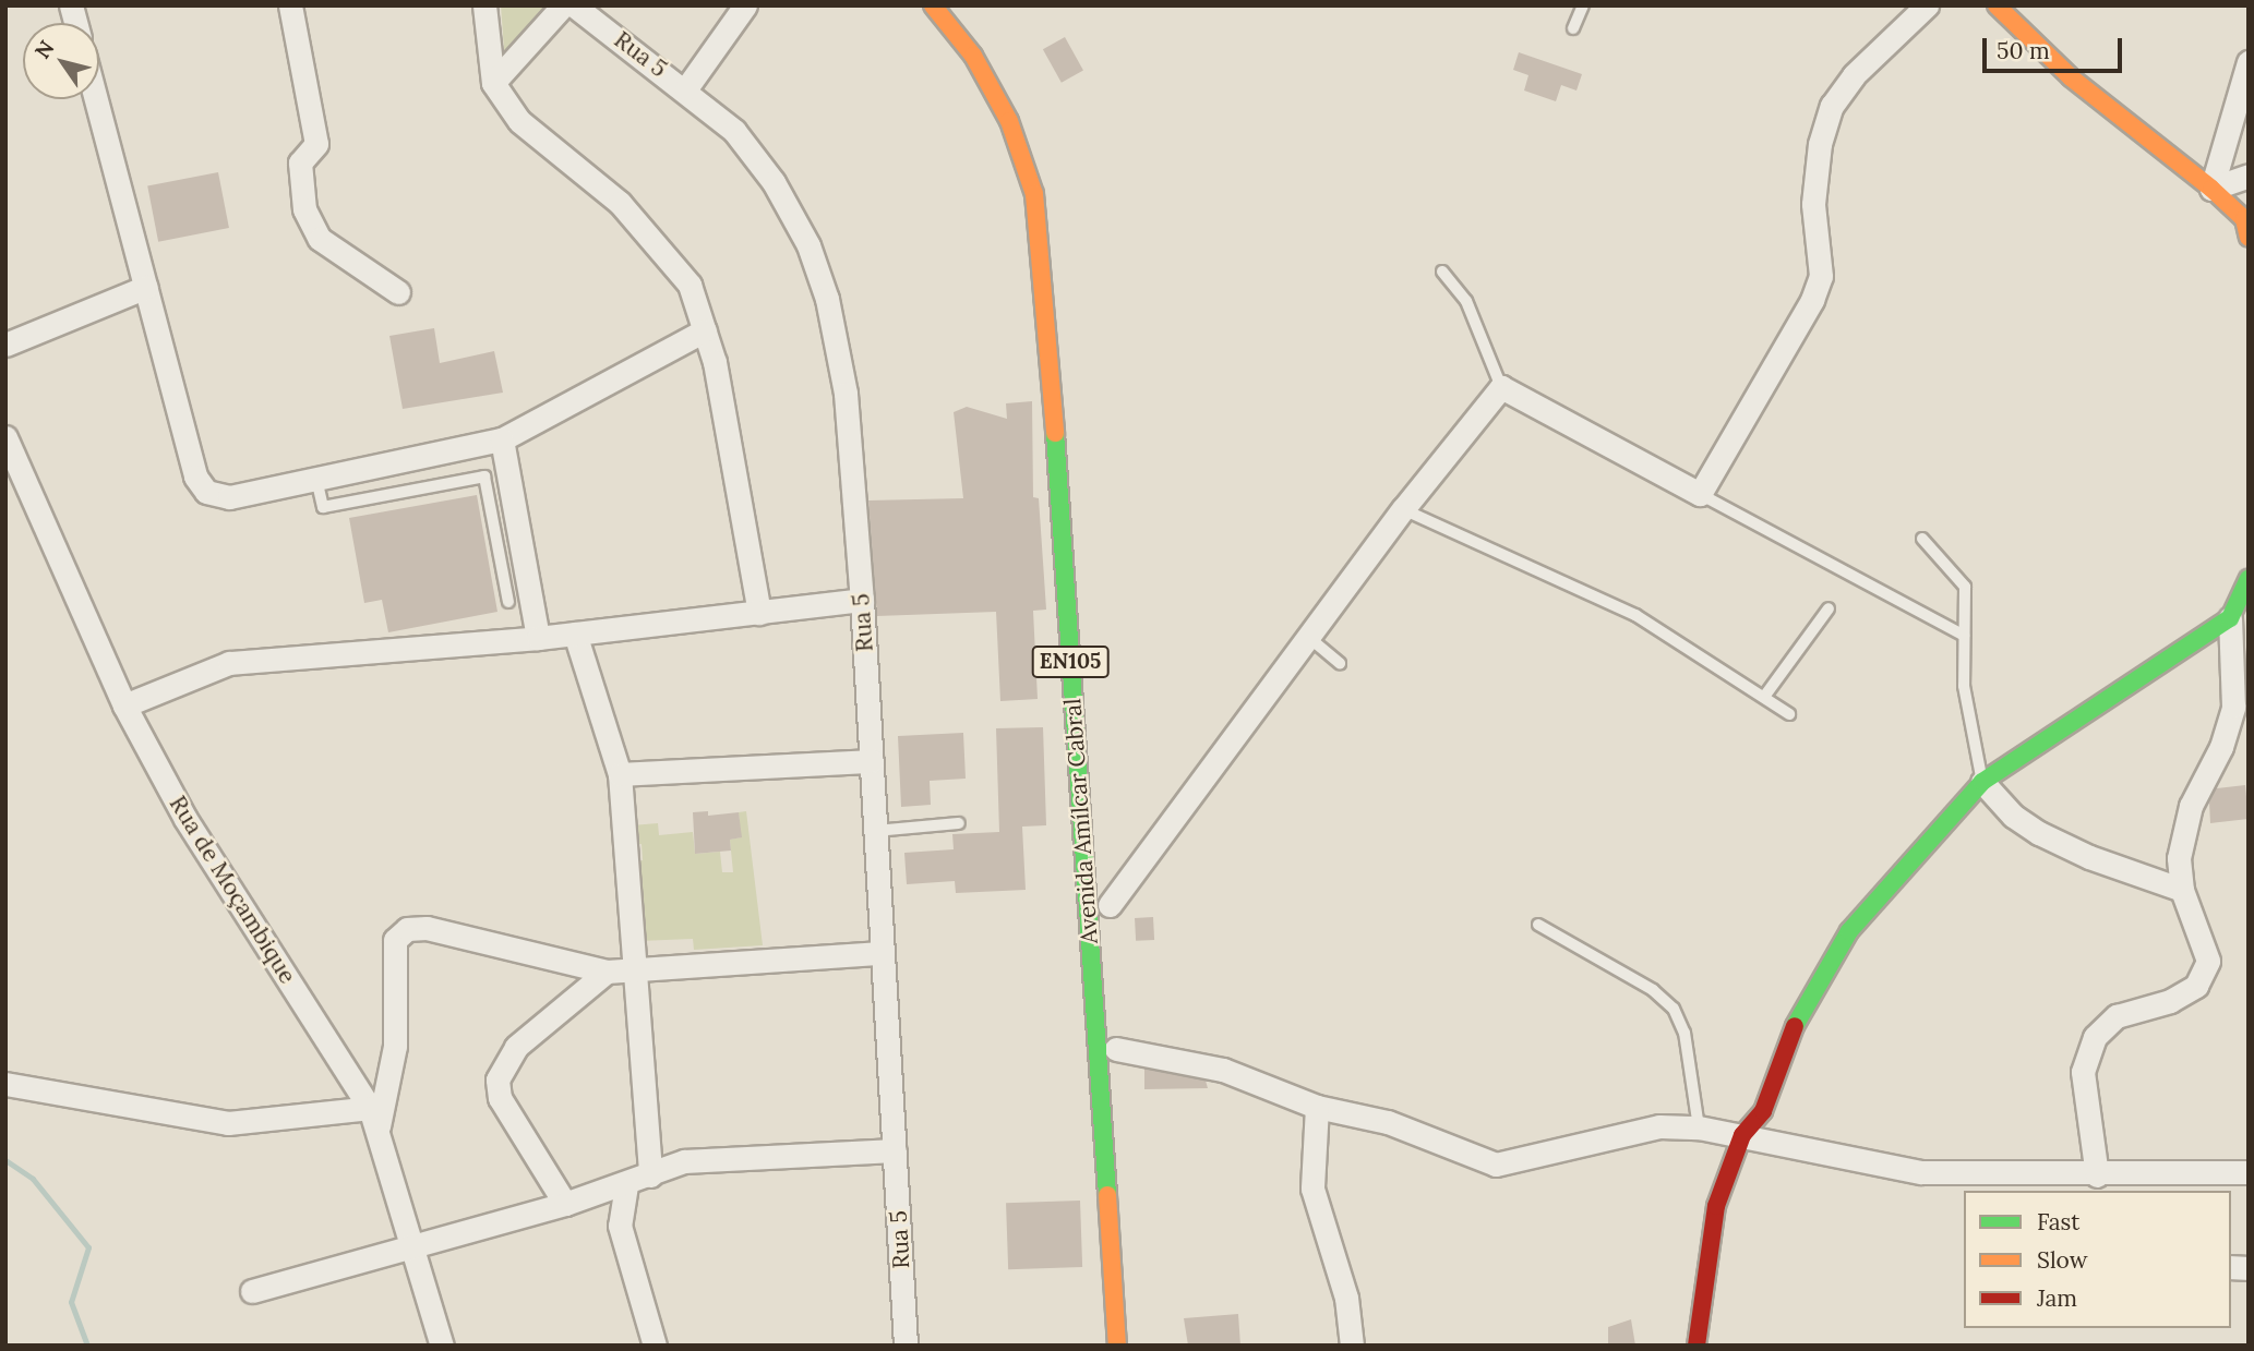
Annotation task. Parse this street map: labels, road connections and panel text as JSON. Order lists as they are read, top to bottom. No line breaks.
{"streets":{"main road":["EN105","Avenida Amílcar Cabral"],"street":["Rua 5","Rua de Moçambique"]},"legend":["Fast","Slow","Jam"],"scale_bar":"50 m","north":"top left"}
